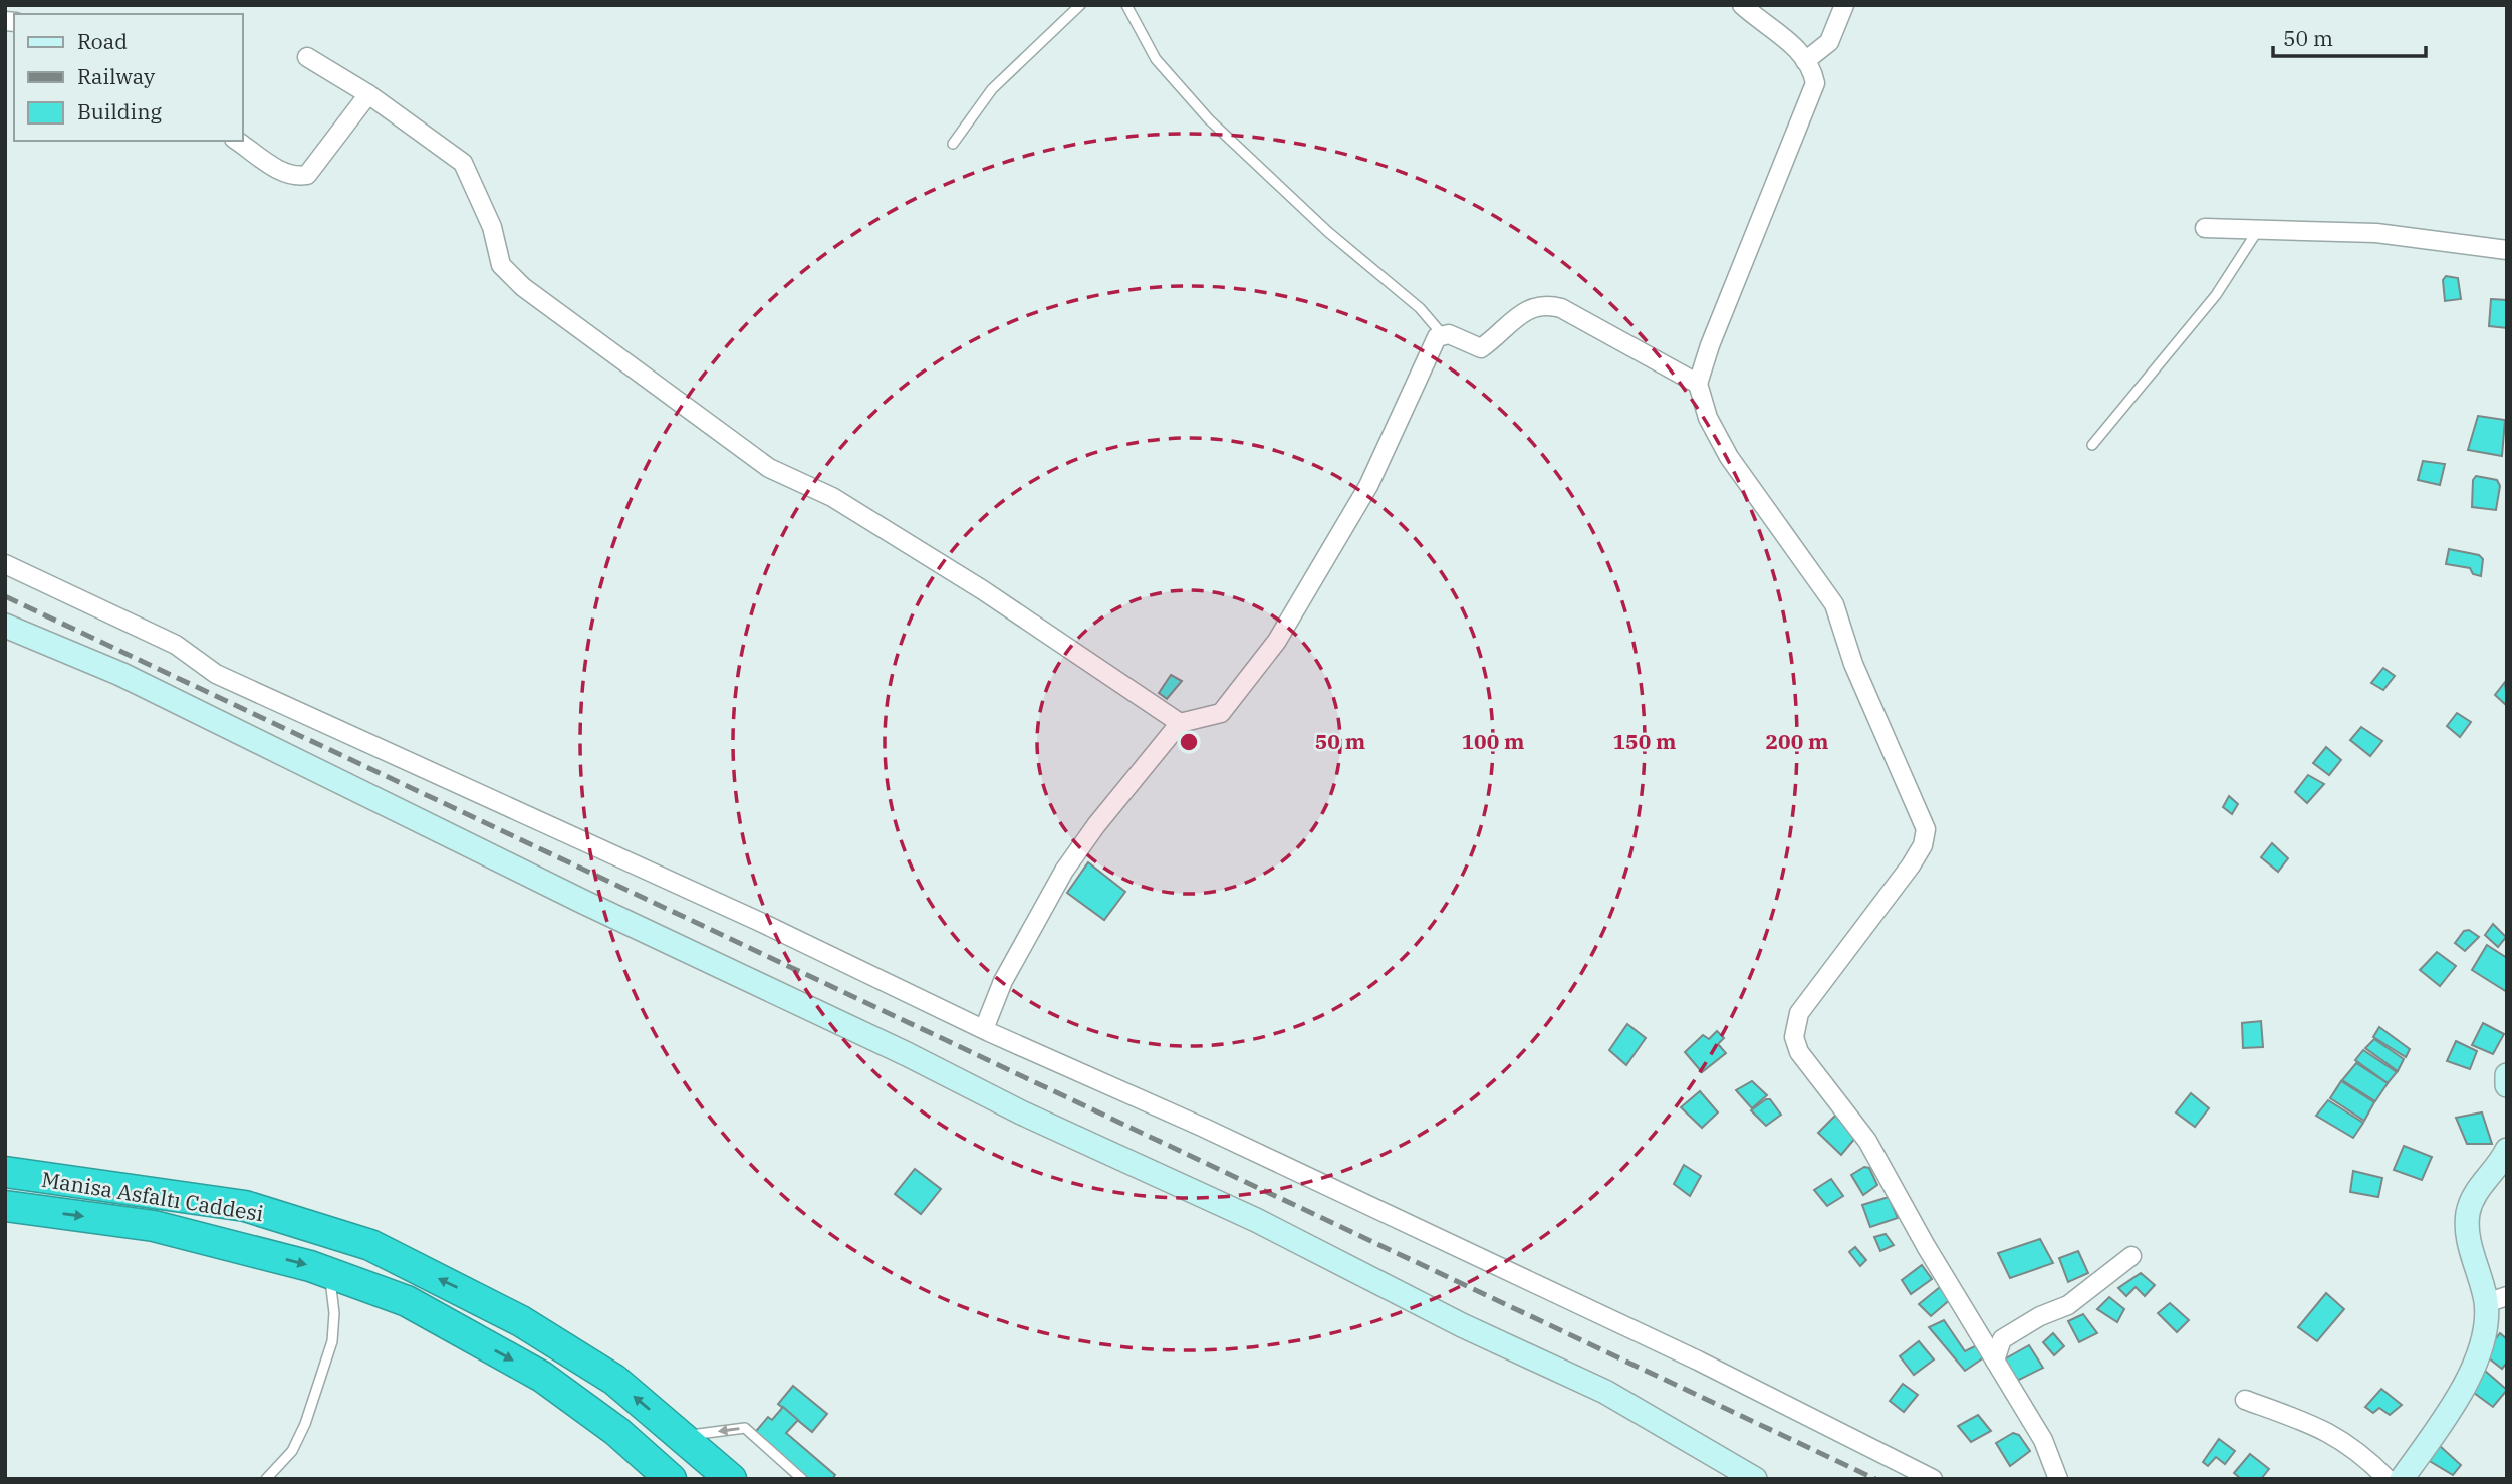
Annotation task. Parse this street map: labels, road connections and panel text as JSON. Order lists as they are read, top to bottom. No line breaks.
{"streets":{"highway":["Manisa Asfaltı Caddesi"]},"legend":["Road","Railway","Building"],"scale_bar":"50 m","rings":["50 m","100 m","150 m","200 m"]}
